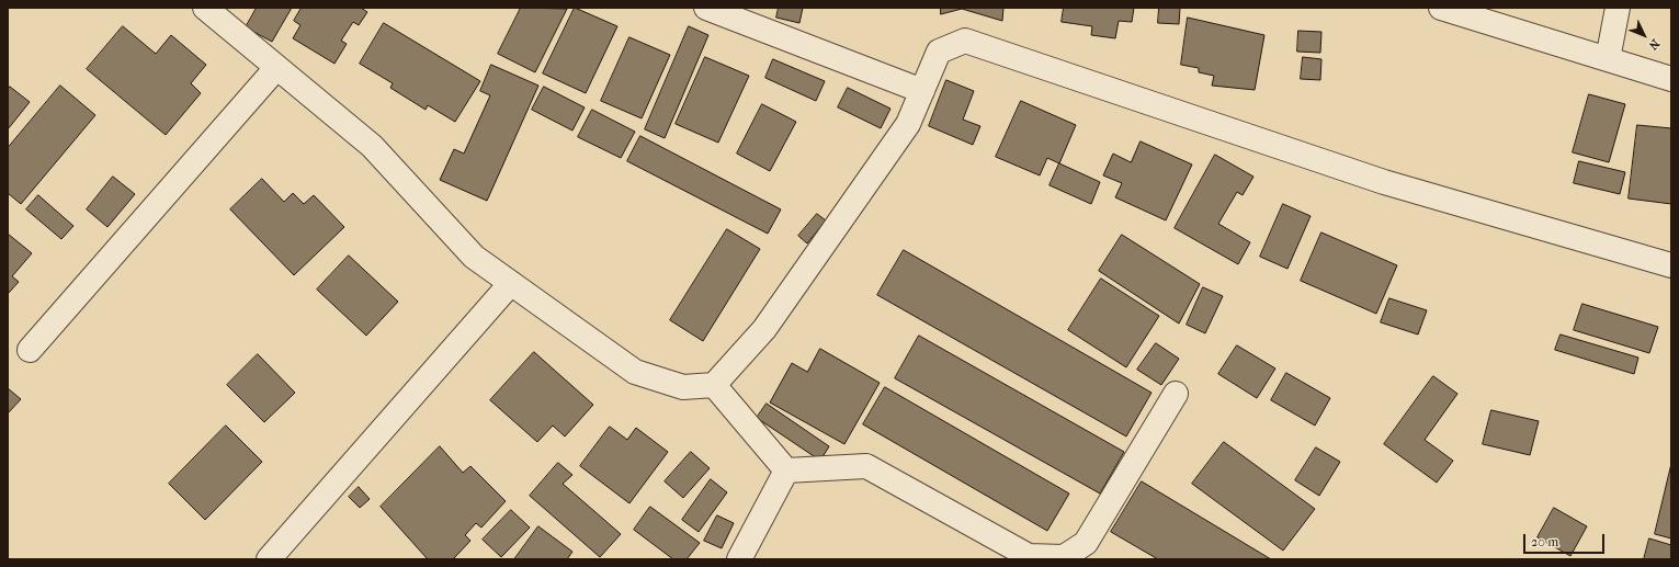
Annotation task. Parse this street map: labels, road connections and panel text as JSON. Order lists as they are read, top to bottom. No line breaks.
{"scale_bar":"20 m","north":"bottom right"}
